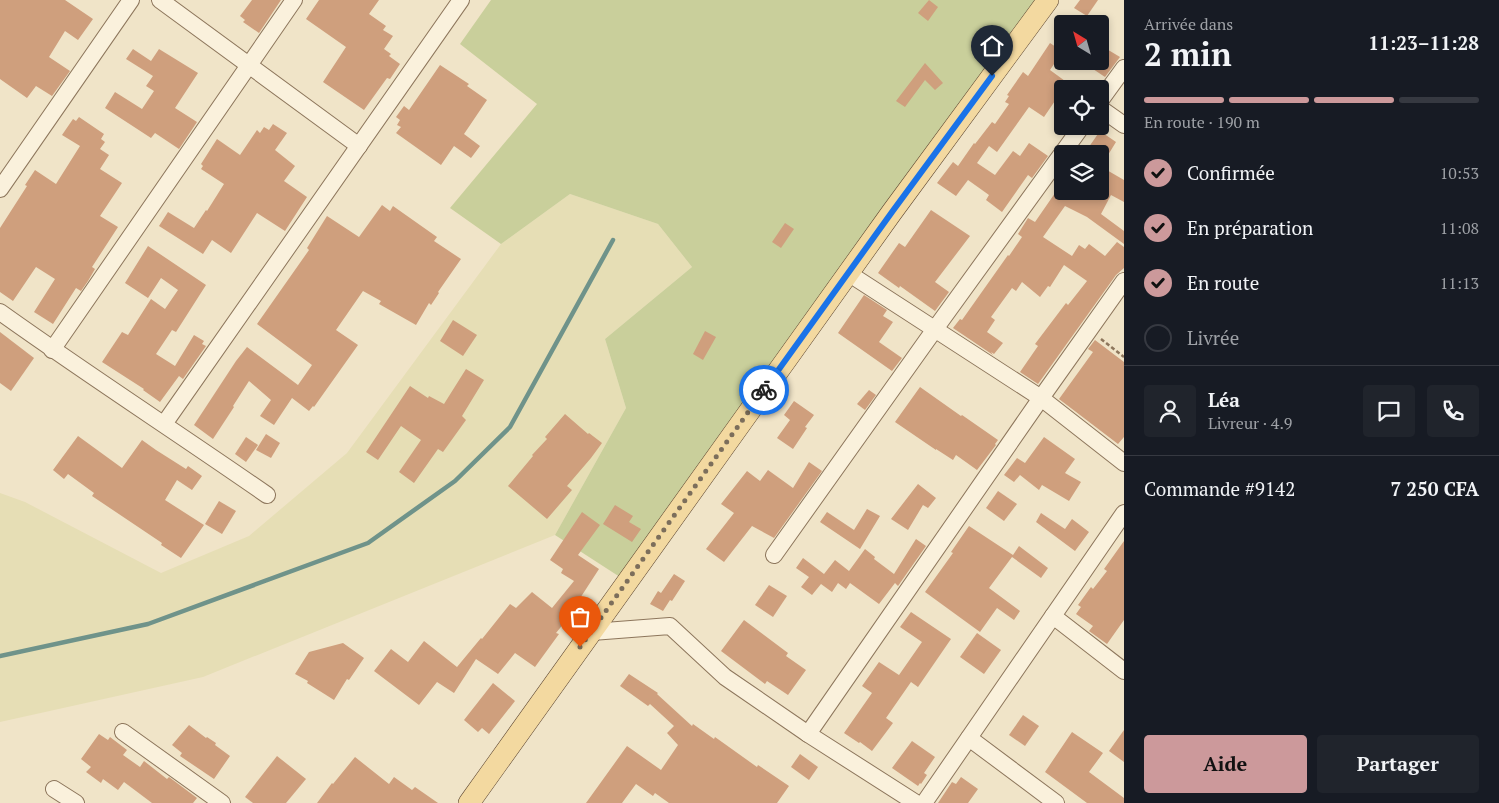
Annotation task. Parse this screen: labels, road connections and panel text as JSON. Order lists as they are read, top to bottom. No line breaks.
{"north":"top left","page":{"heading":["2 min","Arrivée dans","11:23–11:28"],"panel":["Léa","Livreur · 4.9","Commande #9142","7 250 CFA"],"bar":"En route · 190 m","list":[["Confirmée","10:53"],["En préparation","11:08"],["En route","11:13"],"Livrée"],"buttons":["Aide","Partager"]}}
